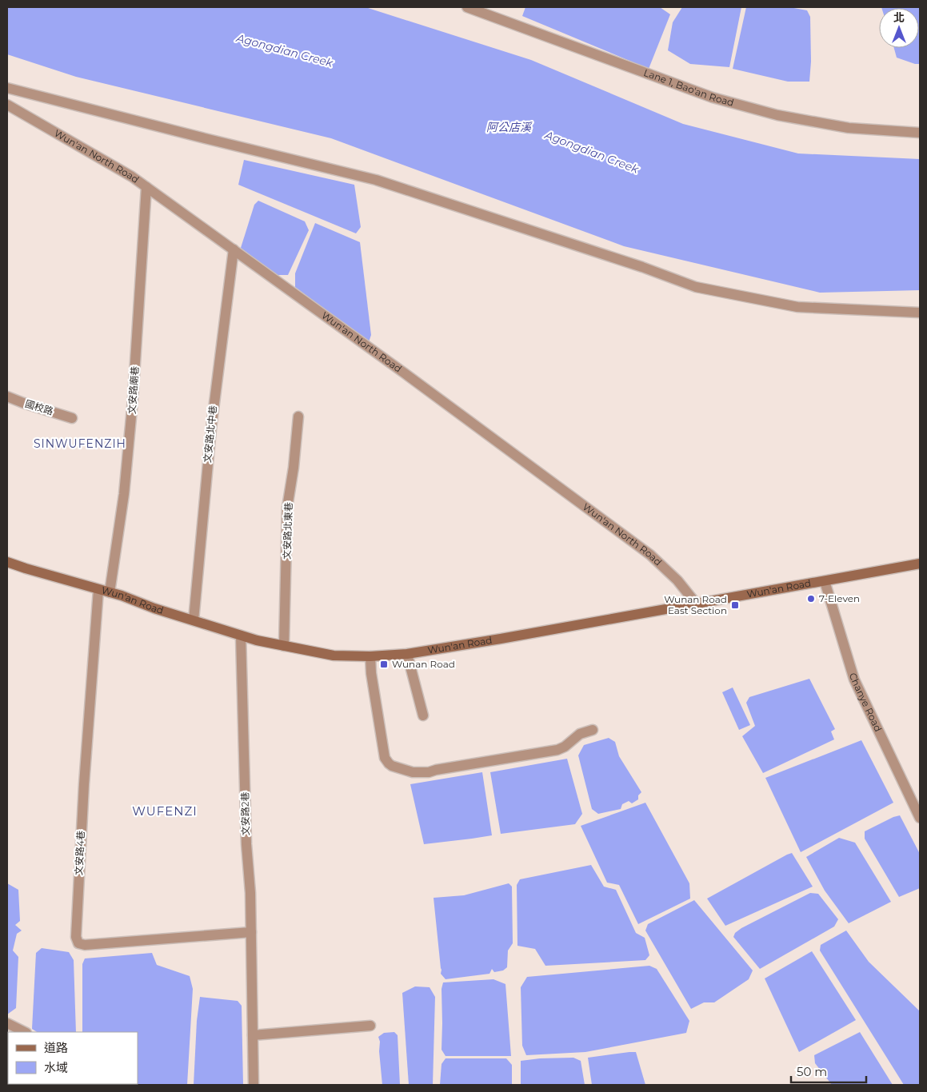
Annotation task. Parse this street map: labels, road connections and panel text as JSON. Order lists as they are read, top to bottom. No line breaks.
{"streets":{"street":["Lane 1, Bao'an Road","Wun'an North Road","文安路廟巷","國校路","文安路北中巷","文安路北東巷","Wun'an Road","Chanye Road","文安路2巷","文安路4巷"]},"crossings":[["Wun'an North Road","文安路廟巷"],["Wun'an North Road","文安路北中巷"],["Wun'an North Road","Wun'an Road"],["文安路廟巷","Wun'an Road"],["文安路北中巷","Wun'an Road"],["文安路北東巷","Wun'an Road"],["Wun'an Road","Chanye Road"],["Wun'an Road","文安路2巷"],["Wun'an Road","文安路4巷"],["文安路2巷","文安路4巷"]],"districts":["SINWUFENZIH","WUFENZI"],"water":["Agongdian Creek","阿公店溪"],"places":{"other":["7-Eleven"],"transit":["Wunan Road East Section","Wunan Road"]},"legend":["道路","水域"],"scale_bar":"50 m","north":"top"}
